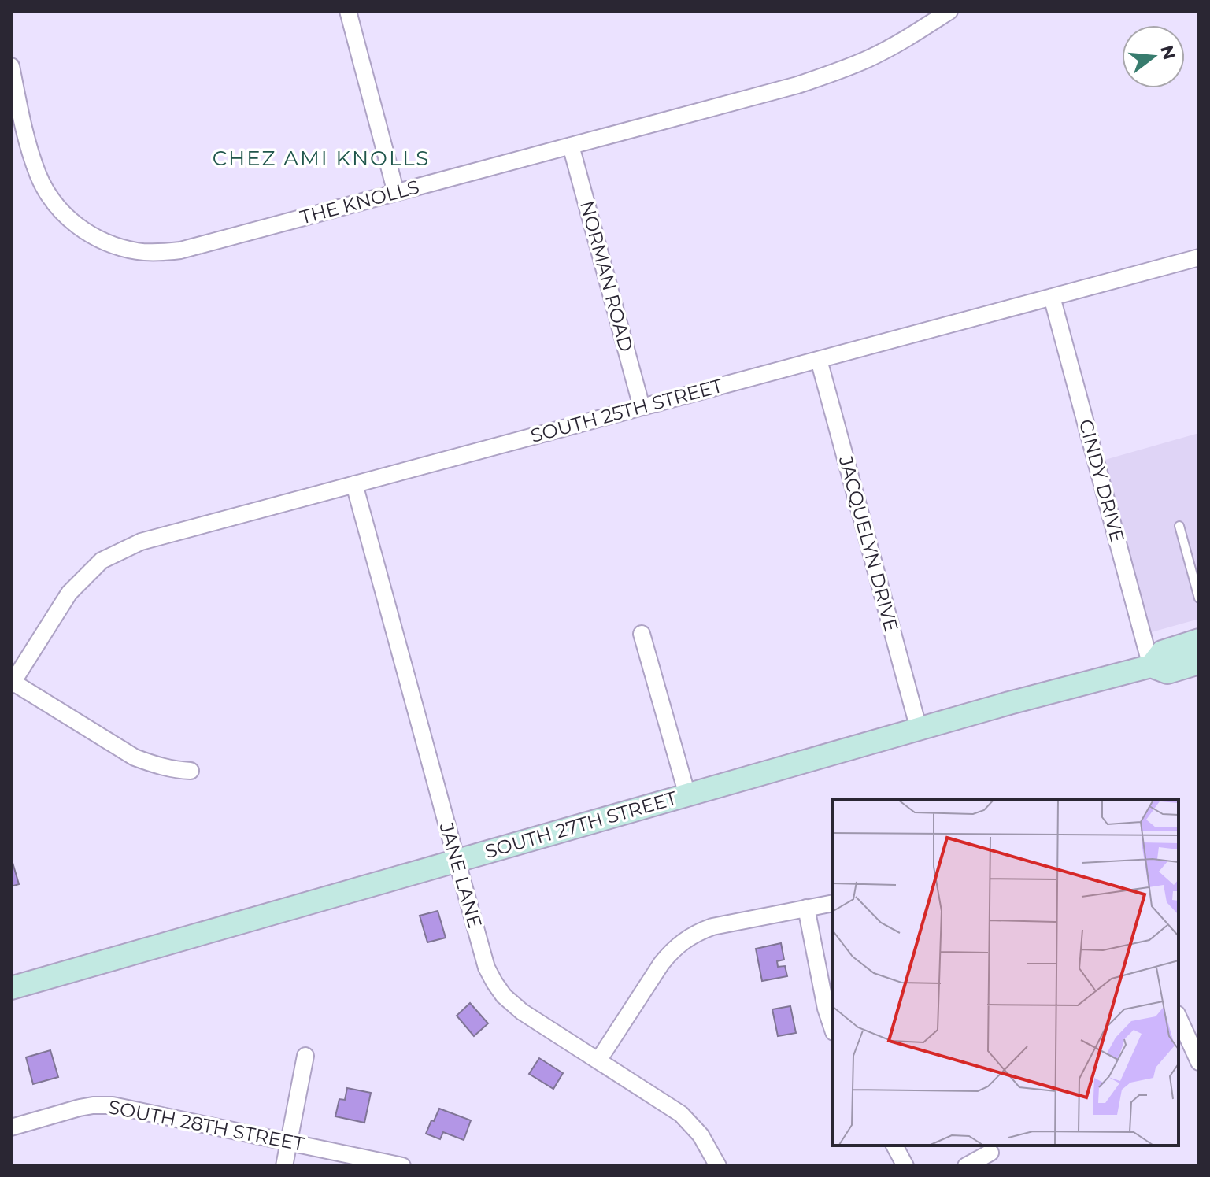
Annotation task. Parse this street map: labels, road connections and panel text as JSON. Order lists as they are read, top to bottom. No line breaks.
{"streets":{"main road":["SOUTH 27TH STREET"],"street":["THE KNOLLS","NORMAN ROAD","SOUTH 25TH STREET","CINDY DRIVE","JACQUELYN DRIVE","JANE LANE","SOUTH 28TH STREET"]},"crossings":[["THE KNOLLS","NORMAN ROAD"],["NORMAN ROAD","SOUTH 25TH STREET"],["SOUTH 25TH STREET","CINDY DRIVE"],["SOUTH 25TH STREET","JACQUELYN DRIVE"],["SOUTH 25TH STREET","JANE LANE"],["CINDY DRIVE","SOUTH 27TH STREET"],["JACQUELYN DRIVE","SOUTH 27TH STREET"],["SOUTH 27TH STREET","JANE LANE"]],"districts":["CHEZ AMI KNOLLS"],"north":"right"}
